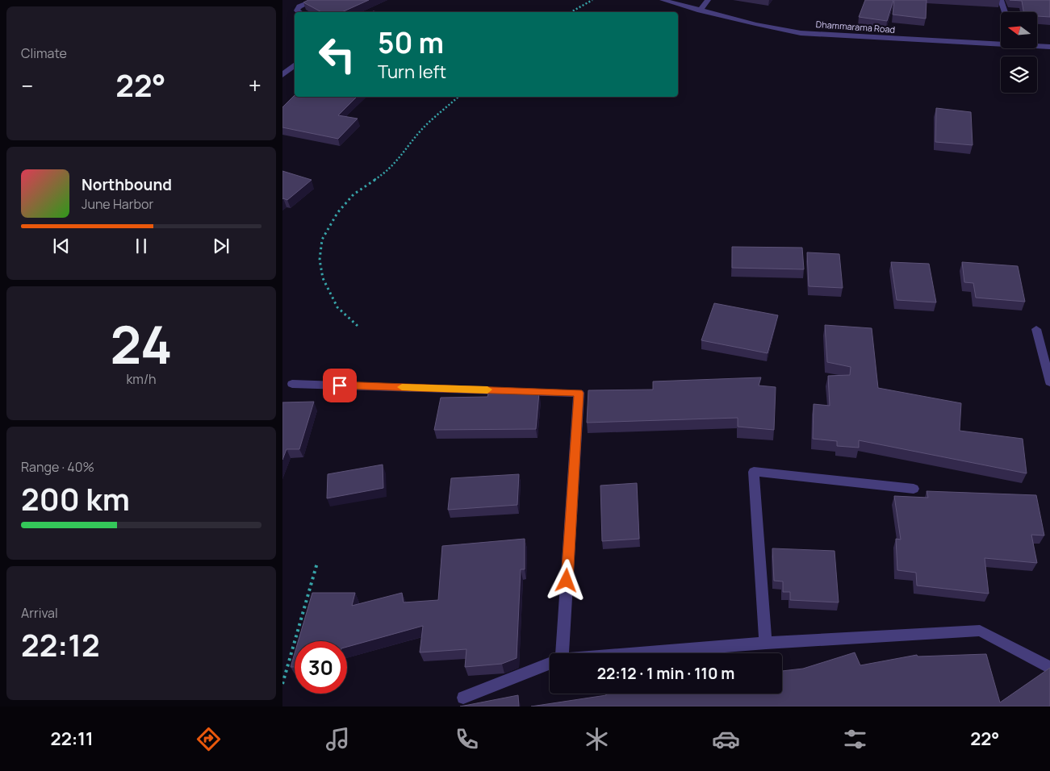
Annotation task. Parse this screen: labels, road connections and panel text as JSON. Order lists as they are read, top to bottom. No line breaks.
{"streets":{"street":["Dhammarama Road"]},"north":"left","page":{"tile":["Climate",["24","km/h"],["Range · 40%","200 km"],["Arrival","22:12"]],"turn":["50 m","Turn left"],"heat":["−","22°","+"],"song":["Northbound","June Harbor"],"limit":"30","trip":"22:12 · 1 min · 110 m","tabs":["22:11","22°"]}}
